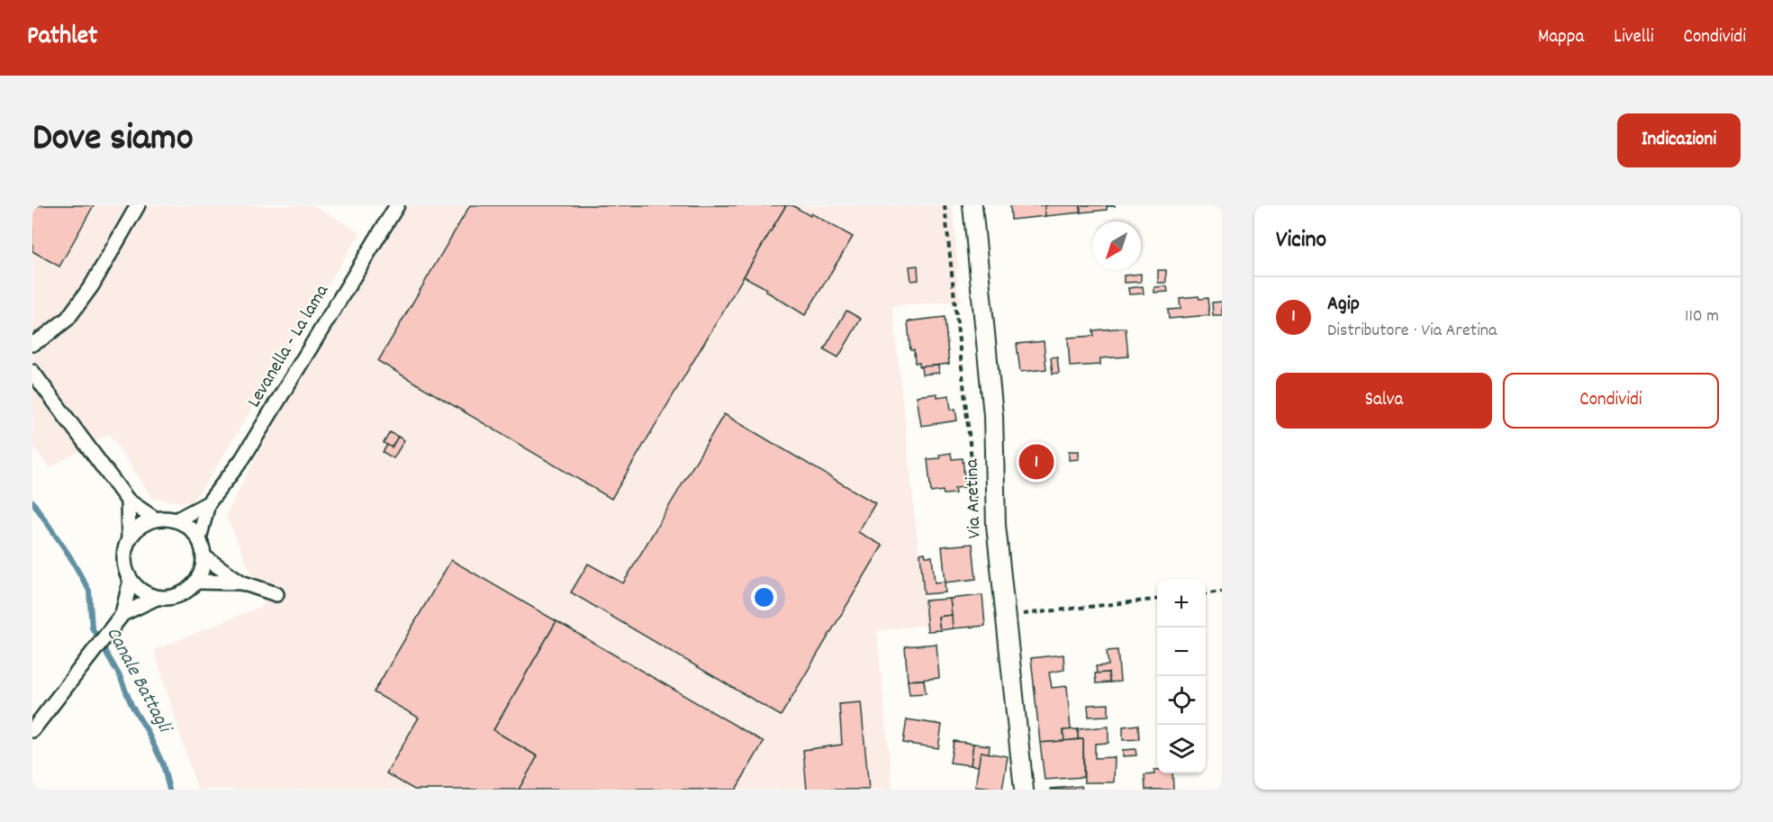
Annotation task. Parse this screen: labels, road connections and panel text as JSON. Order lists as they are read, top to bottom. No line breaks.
{"streets":{"street":["Levanella - La lama","Via Aretina"]},"water":["Canale Battagli"],"north":"bottom left","page":{"header":"Pathlet","nav":["Mappa","Livelli","Condividi"],"title":"Dove siamo","buttons":["Indicazioni",["Salva","Condividi"]],"heading":"Vicino","list":[{"mark":"1","name":"Agip","note":"Distributore · Via Aretina","value":"110 m"}],"pins":"1","map_buttons":["+","−"]}}
